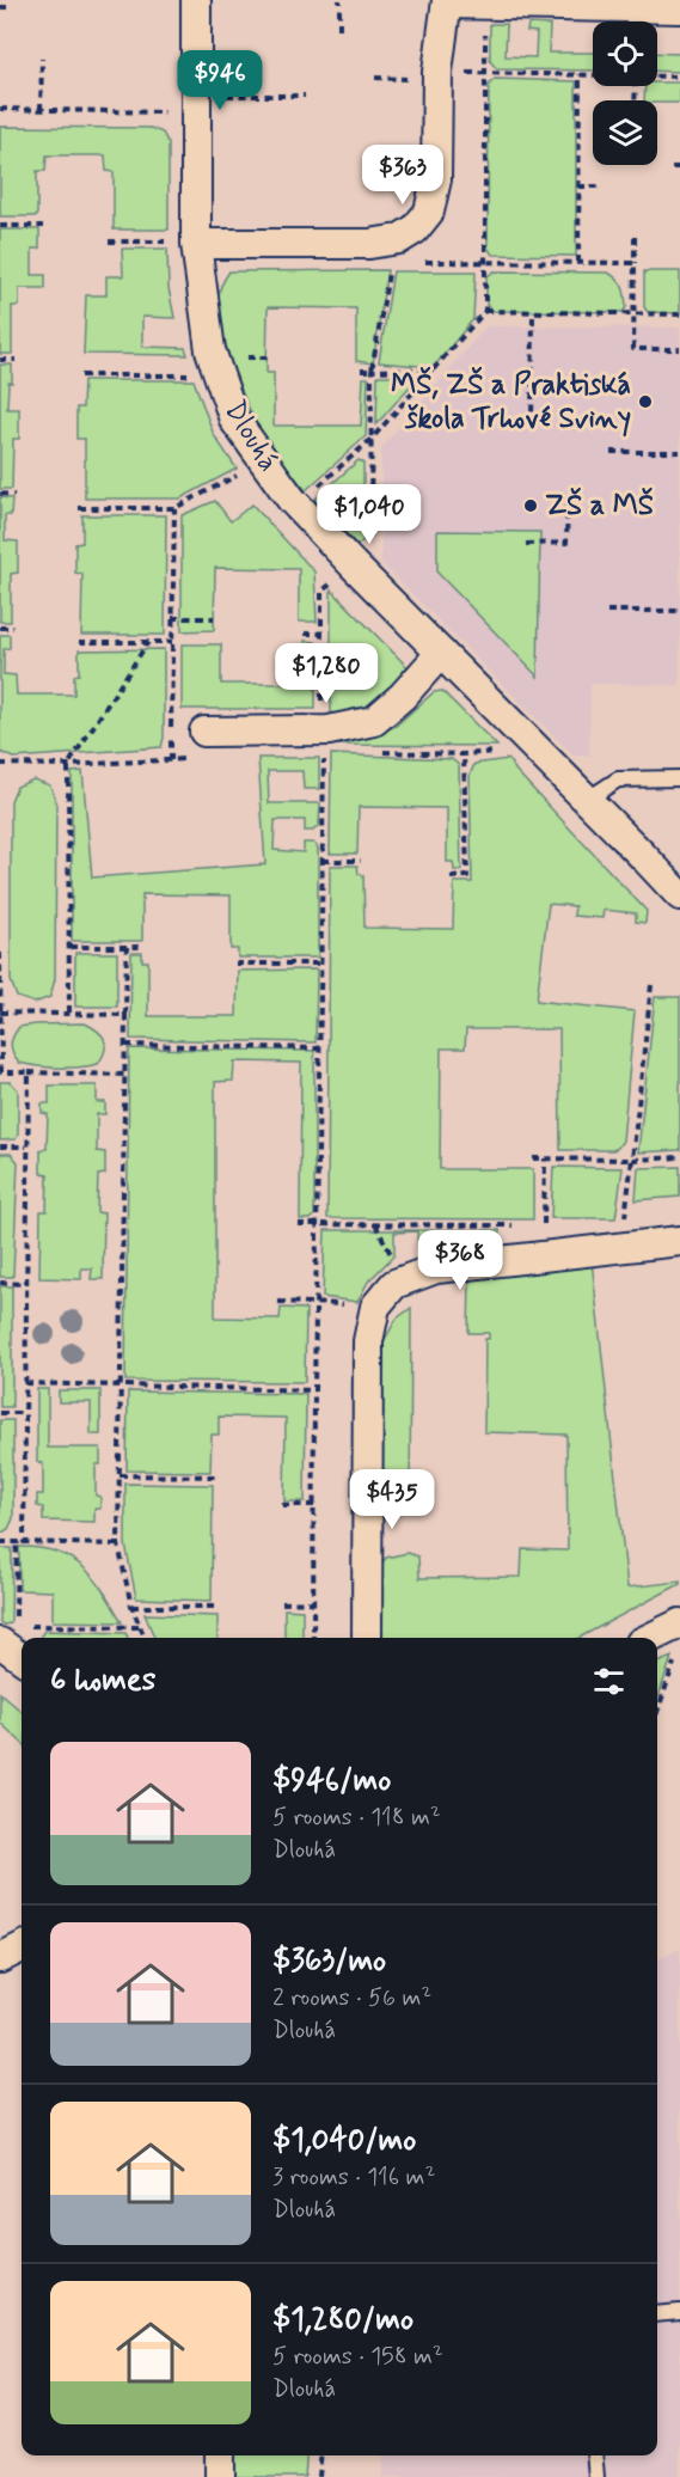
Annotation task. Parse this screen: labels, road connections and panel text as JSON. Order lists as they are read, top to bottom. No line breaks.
{"streets":{"street":["Dlouhá"]},"places":["MŠ, ZŠ a Praktiská škola Trhové Sviny","ZŠ a MŠ"],"page":{"price":["$946","$363","$1,040","$1,280","$368","$435"],"heading":"6 homes","list":[{"name":"$946/mo","note":"5 rooms · 118 m² · Dlouhá"},{"name":"$363/mo","note":"2 rooms · 56 m² · Dlouhá"},{"name":"$1,040/mo","note":"3 rooms · 116 m² · Dlouhá"},{"name":"$1,280/mo","note":"5 rooms · 158 m² · Dlouhá"}]}}
